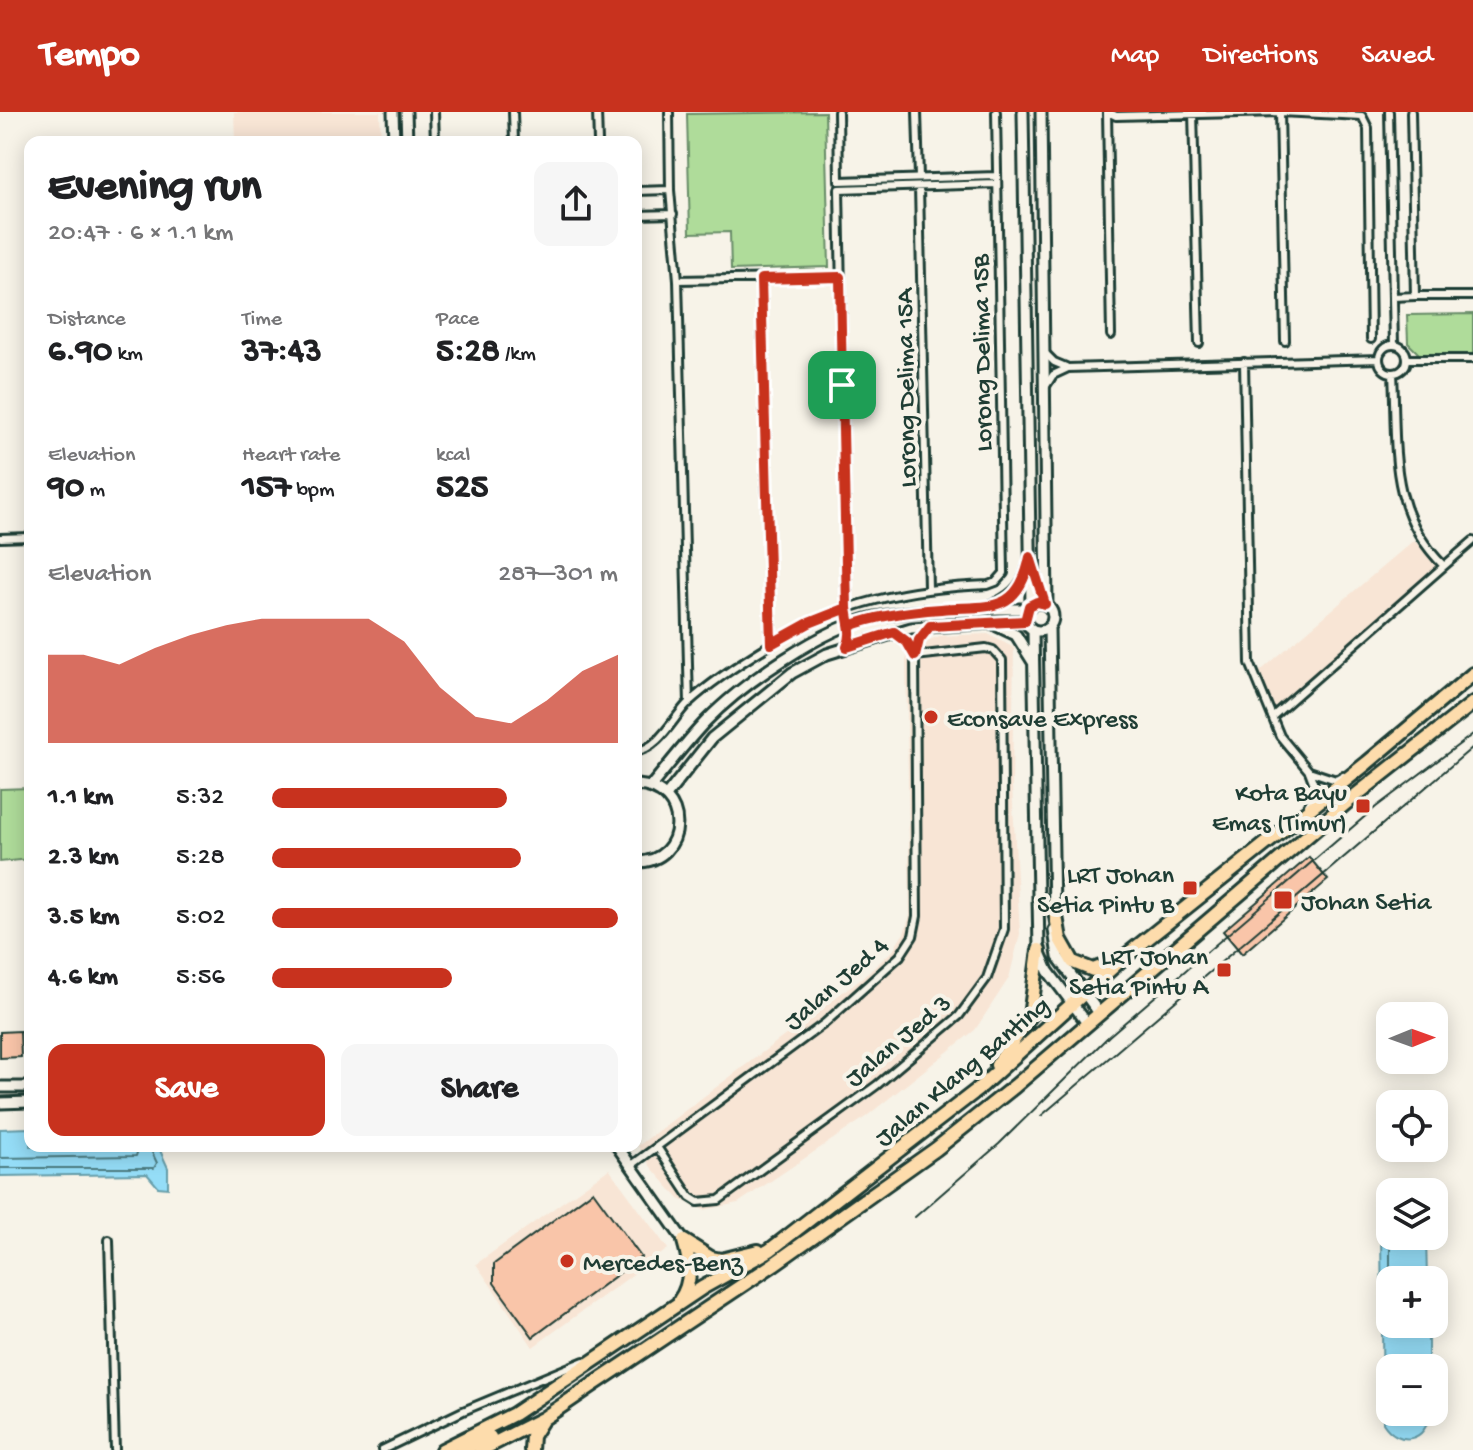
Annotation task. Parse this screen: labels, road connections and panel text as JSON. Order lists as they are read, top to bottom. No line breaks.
{"streets":{"highway":["Jalan Klang Banting"],"street":["Lorong Delima 15B","Lorong Delima 15A","Jalan Jed 4","Jalan Jed 3"]},"crossings":[["Lorong Delima 15B","Lorong Delima 15A"],["Jalan Jed 4","Jalan Jed 3"]],"places":{"other":["Econsave Express","Mercedes-Benz"],"transit":["Kota Bayu Emas (Timur)","LRT Johan Setia Pintu B","Johan Setia","LRT Johan Setia Pintu A"]},"north":"right","page":{"header":"Tempo","nav":["Map","Directions","Saved"],"heading":["Evening run","20:47 · 6 × 1.1 km"],"stats":[["Distance","6.90 km"],["Time","37:43"],["Pace","5:28 /km"],["Elevation","90 m"],["Heart rate","157 bpm"],["kcal","525"]],"chart":["Elevation","287–301 m"],"list":[{"name":"1.1 km","note":"5:32"},{"name":"2.3 km","note":"5:28"},{"name":"3.5 km","note":"5:02"},{"name":"4.6 km","note":"5:56"}],"map_buttons":["+","−"],"buttons":["Save","Share"]}}
